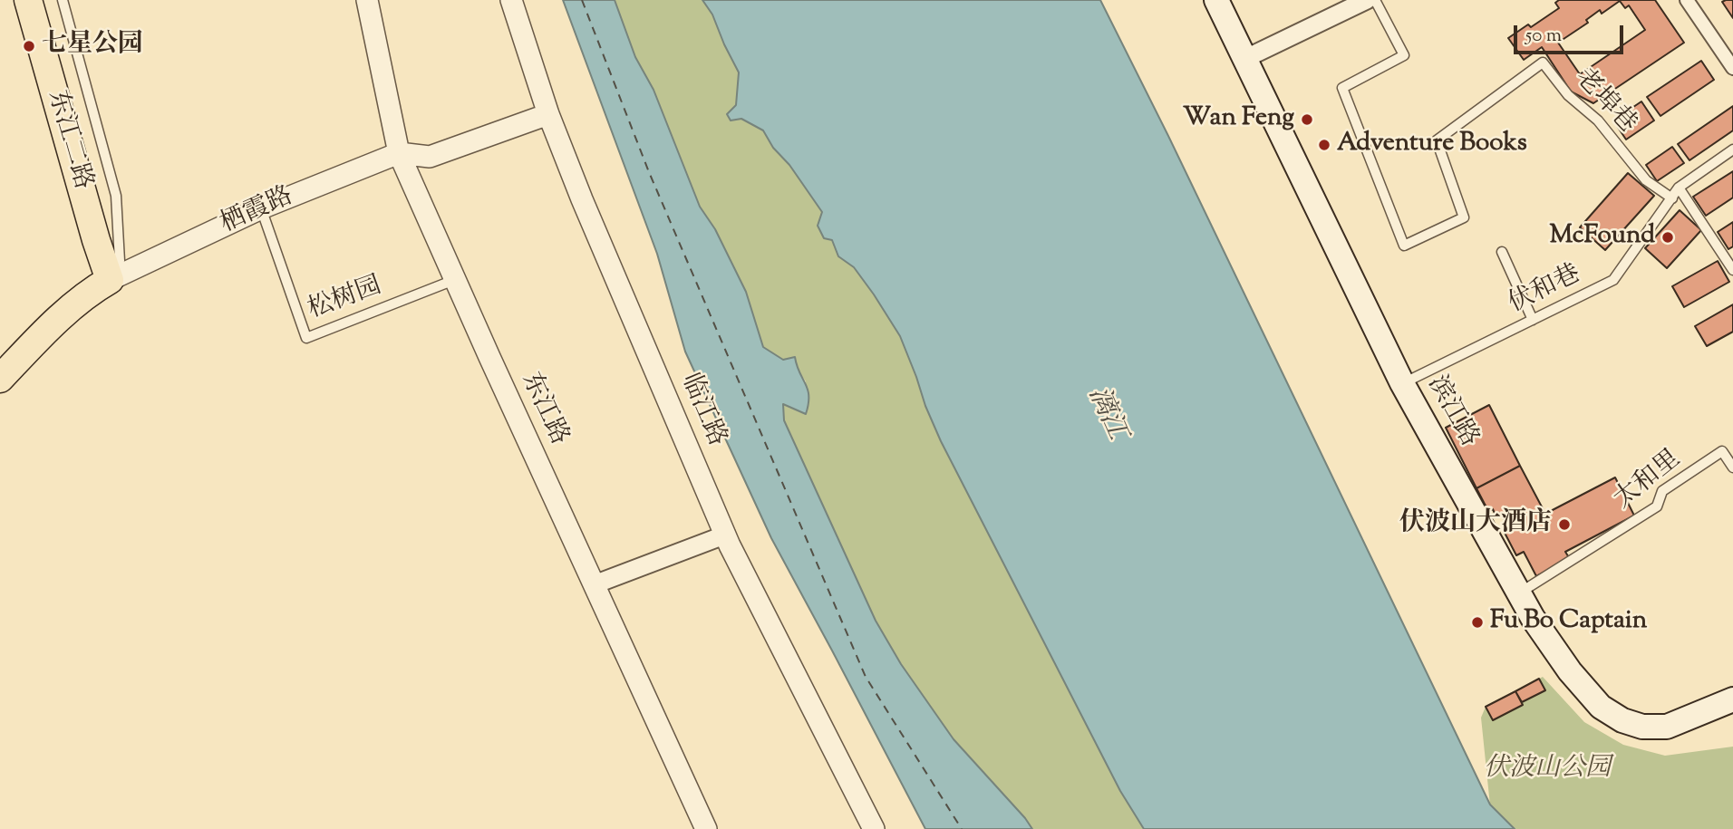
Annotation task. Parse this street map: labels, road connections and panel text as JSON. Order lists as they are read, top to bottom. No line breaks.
{"streets":{"main road":["东江二路","栖霞路","滨江路"],"street":["东江路","临江路"],"lane":["老埠巷","伏和巷","松树园","太和里"]},"crossings":[["老埠巷","伏和巷"],["东江二路","栖霞路"],["栖霞路","松树园"],["栖霞路","东江路"],["栖霞路","临江路"],["伏和巷","滨江路"],["松树园","东江路"],["滨江路","太和里"]],"water":["漓江"],"parks":["伏波山公园"],"places":["七星公园","Wan Feng","Adventure Books","McFound","伏波山大酒店","Fu Bo Captain"],"scale_bar":"50 m"}
